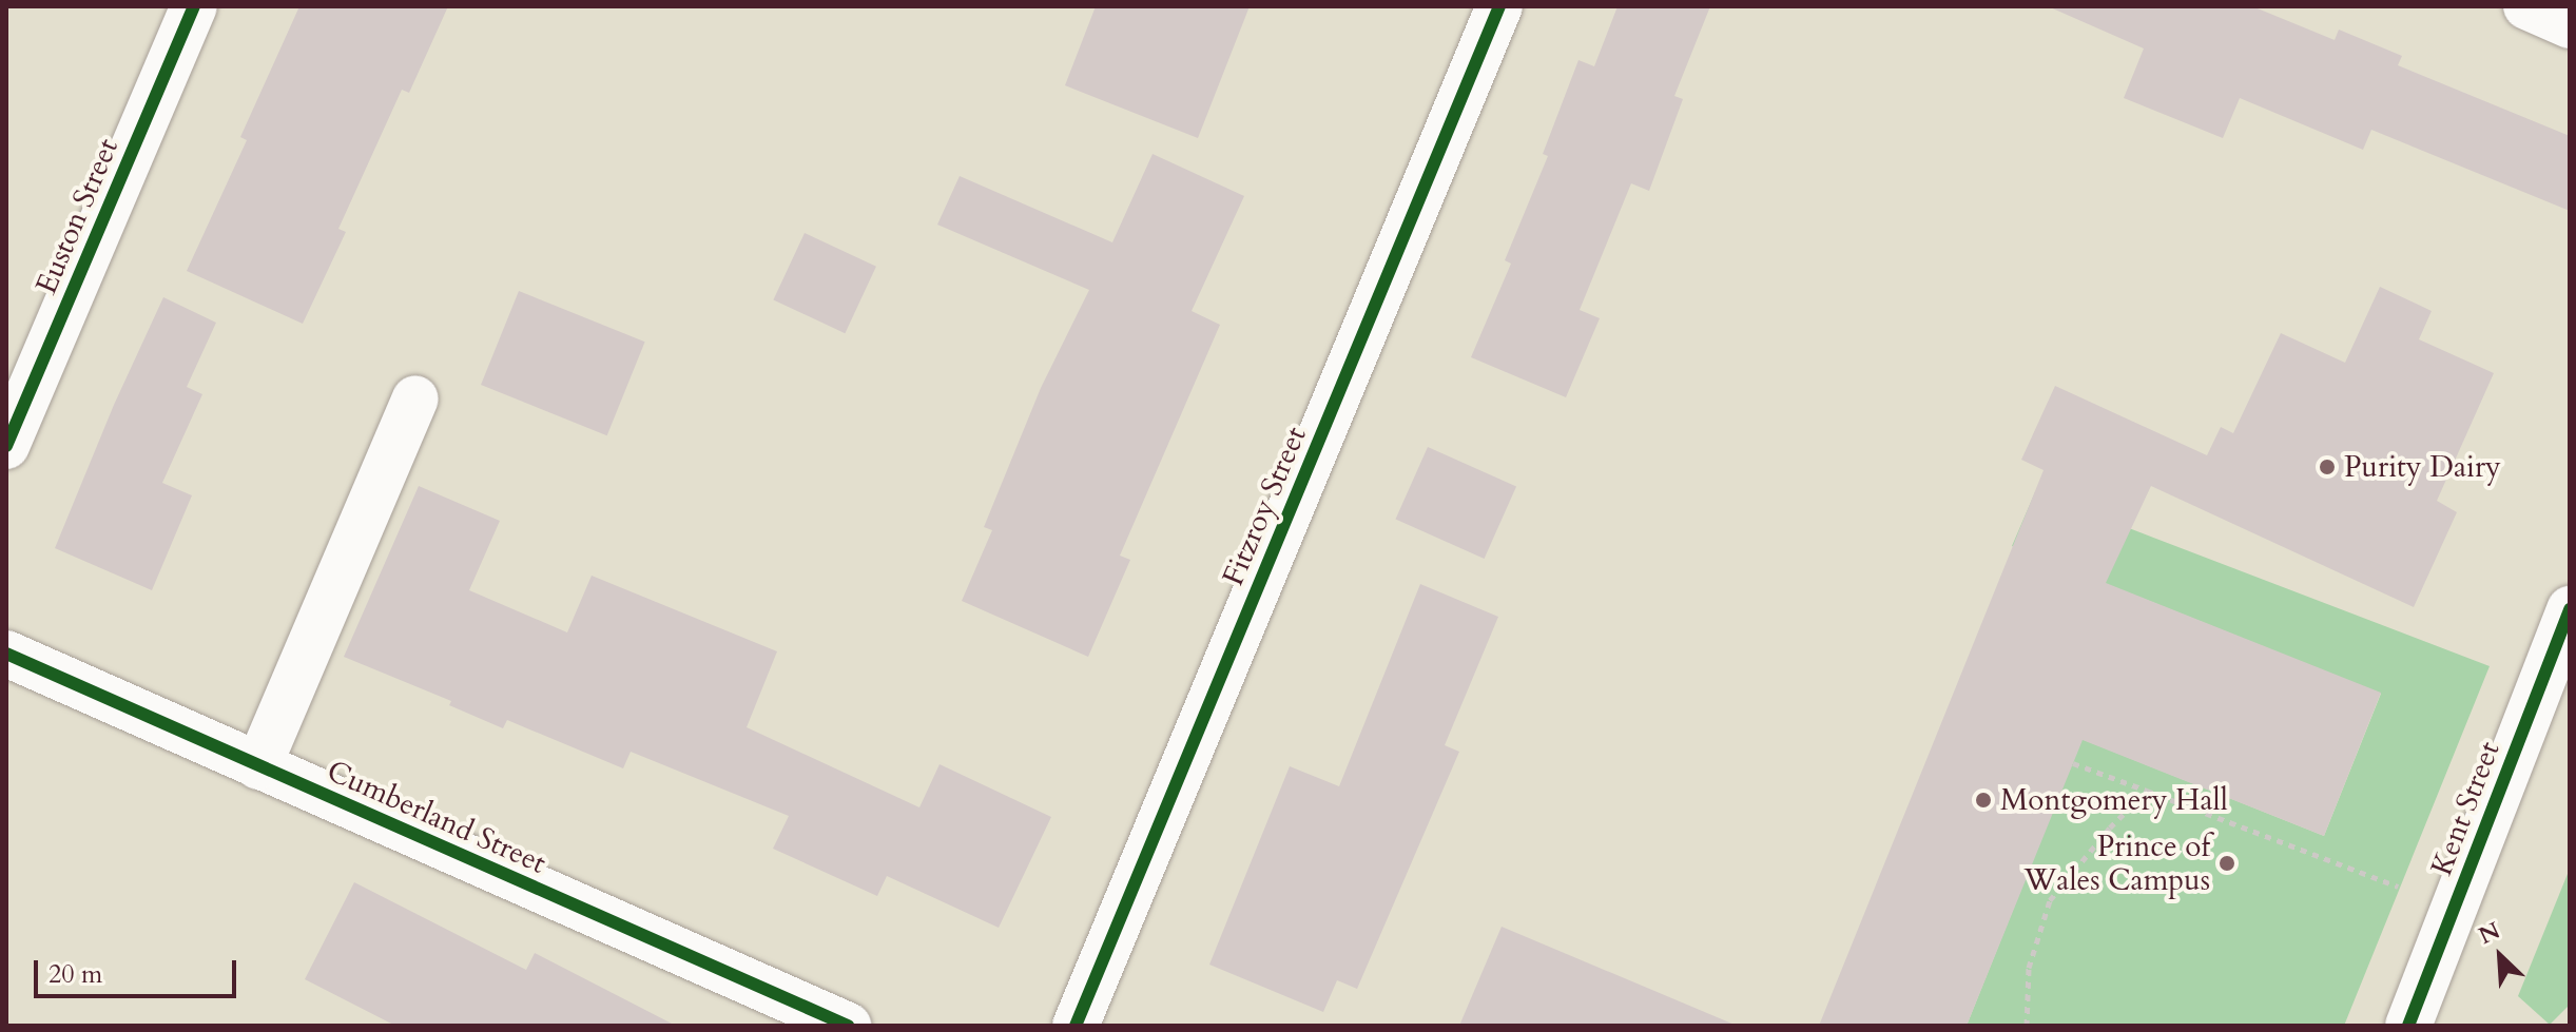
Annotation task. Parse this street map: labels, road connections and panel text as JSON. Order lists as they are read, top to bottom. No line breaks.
{"streets":{"street":["Euston Street","Fitzroy Street","Kent Street","Cumberland Street"]},"places":["Purity Dairy","Montgomery Hall","Prince of Wales Campus"],"scale_bar":"20 m","north":"top left"}
